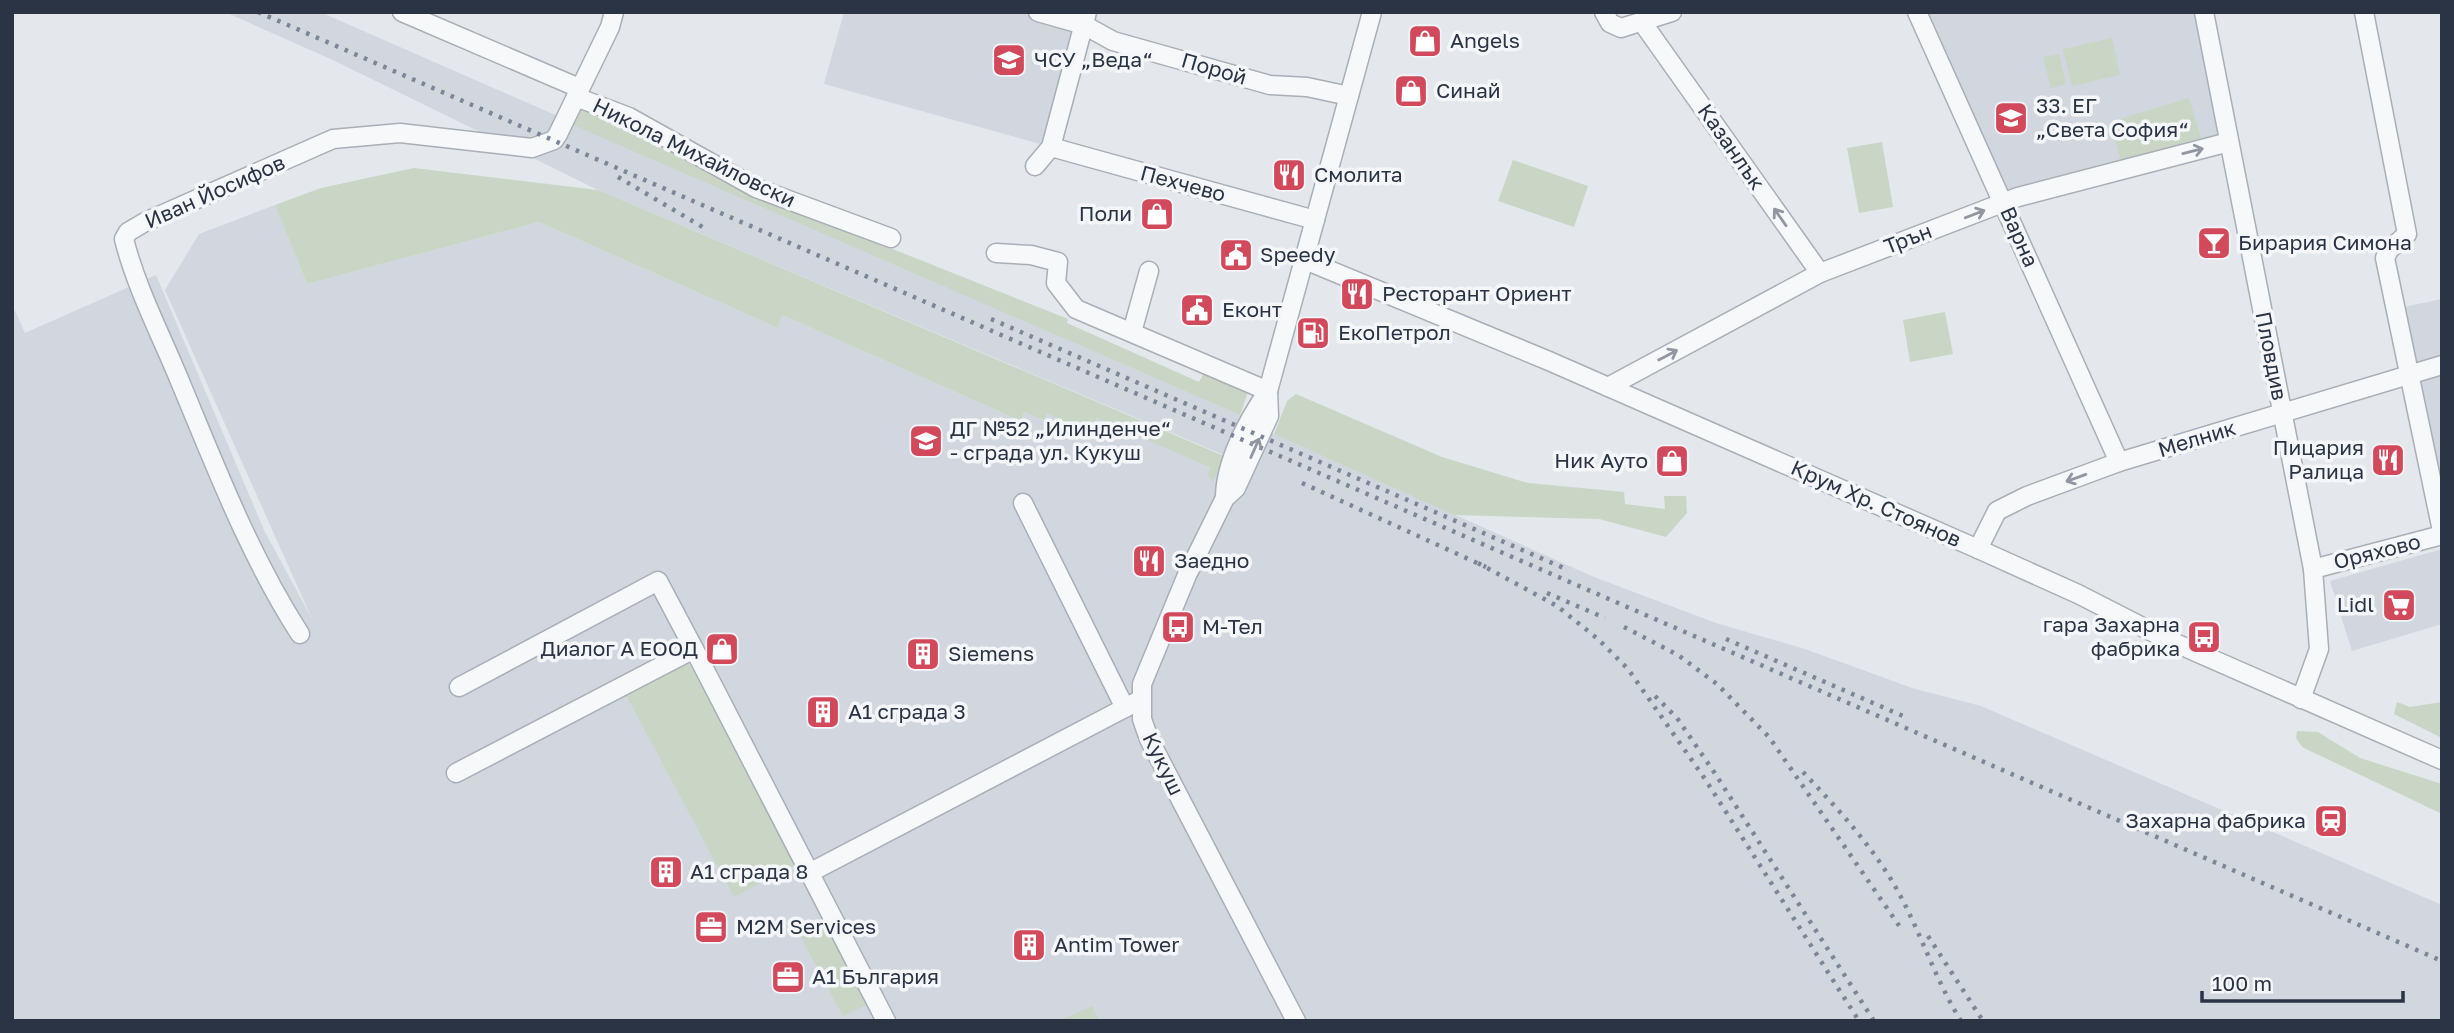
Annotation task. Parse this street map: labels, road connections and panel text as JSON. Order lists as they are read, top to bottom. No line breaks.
{"streets":{"street":["Порой","Казанлък","Никола Михайловски","Пехчево","Иван Йосифов","Варна","Трън","Пловдив","Мелник","Крум Хр. Стоянов","Оряхово","Кукуш"]},"crossings":[["Порой","Кукуш"],["Казанлък","Трън"],["Никола Михайловски","Иван Йосифов"],["Пехчево","Кукуш"],["Варна","Трън"],["Варна","Мелник"],["Трън","Пловдив"],["Трън","Крум Хр. Стоянов"],["Пловдив","Мелник"],["Пловдив","Крум Хр. Стоянов"],["Пловдив","Оряхово"],["Мелник","Крум Хр. Стоянов"],["Крум Хр. Стоянов","Кукуш"]],"one_way":["Казанлък","Трън"],"places":{"shop":["Angels","Синай","Поли","Ник Ауто","Диалог А ЕООД"],"school or university":["ЧСУ „Веда“","33. ЕГ „Света София“","ДГ №52 „Илинденче“ - сграда ул. Кукуш"],"restaurant":["Смолита","Ресторант Ориент","Пицария Ралица","Заедно"],"bar":["Бирария Симона"],"public building":["Speedy","Еконт"],"fuel station":["ЕкоПетрол"],"supermarket":["Lidl"],"bus stop":["М-Тел","гара Захарна фабрика"],"building":["Siemens","А1 сграда 3","А1 сграда 8","Antim Tower"],"station":["Захарна фабрика"],"office":["M2M Services","А1 България"]},"scale_bar":"100 m"}
